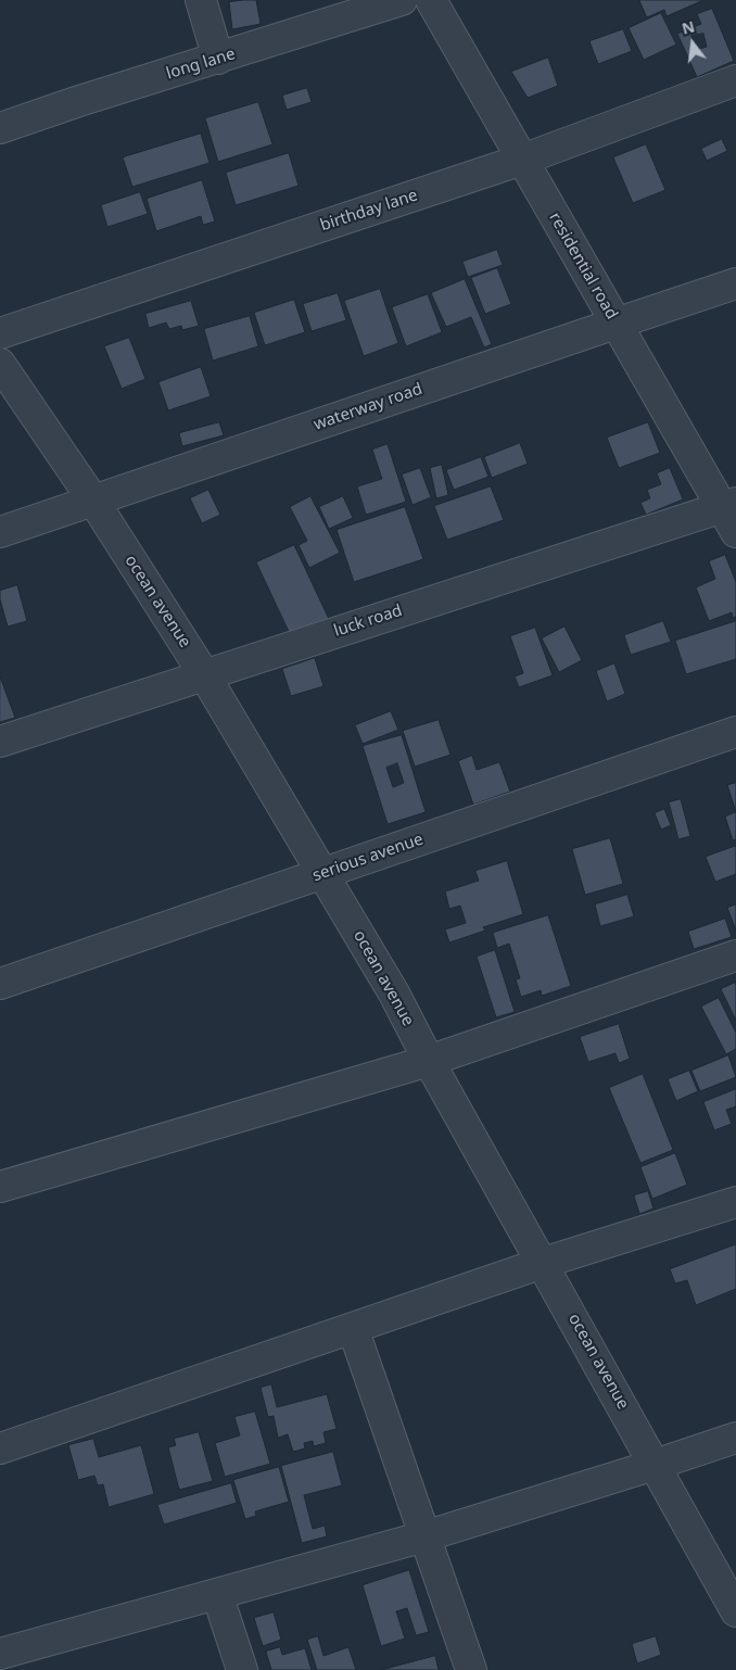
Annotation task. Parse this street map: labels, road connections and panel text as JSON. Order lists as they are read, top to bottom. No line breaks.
{"streets":{"street":["long lane","birthday lane","residential road","waterway road","ocean avenue","luck road","serious avenue"]},"crossings":[["birthday lane","residential road"],["residential road","waterway road"],["residential road","luck road"],["waterway road","ocean avenue"],["ocean avenue","luck road"],["ocean avenue","serious avenue"]],"north":"top"}
